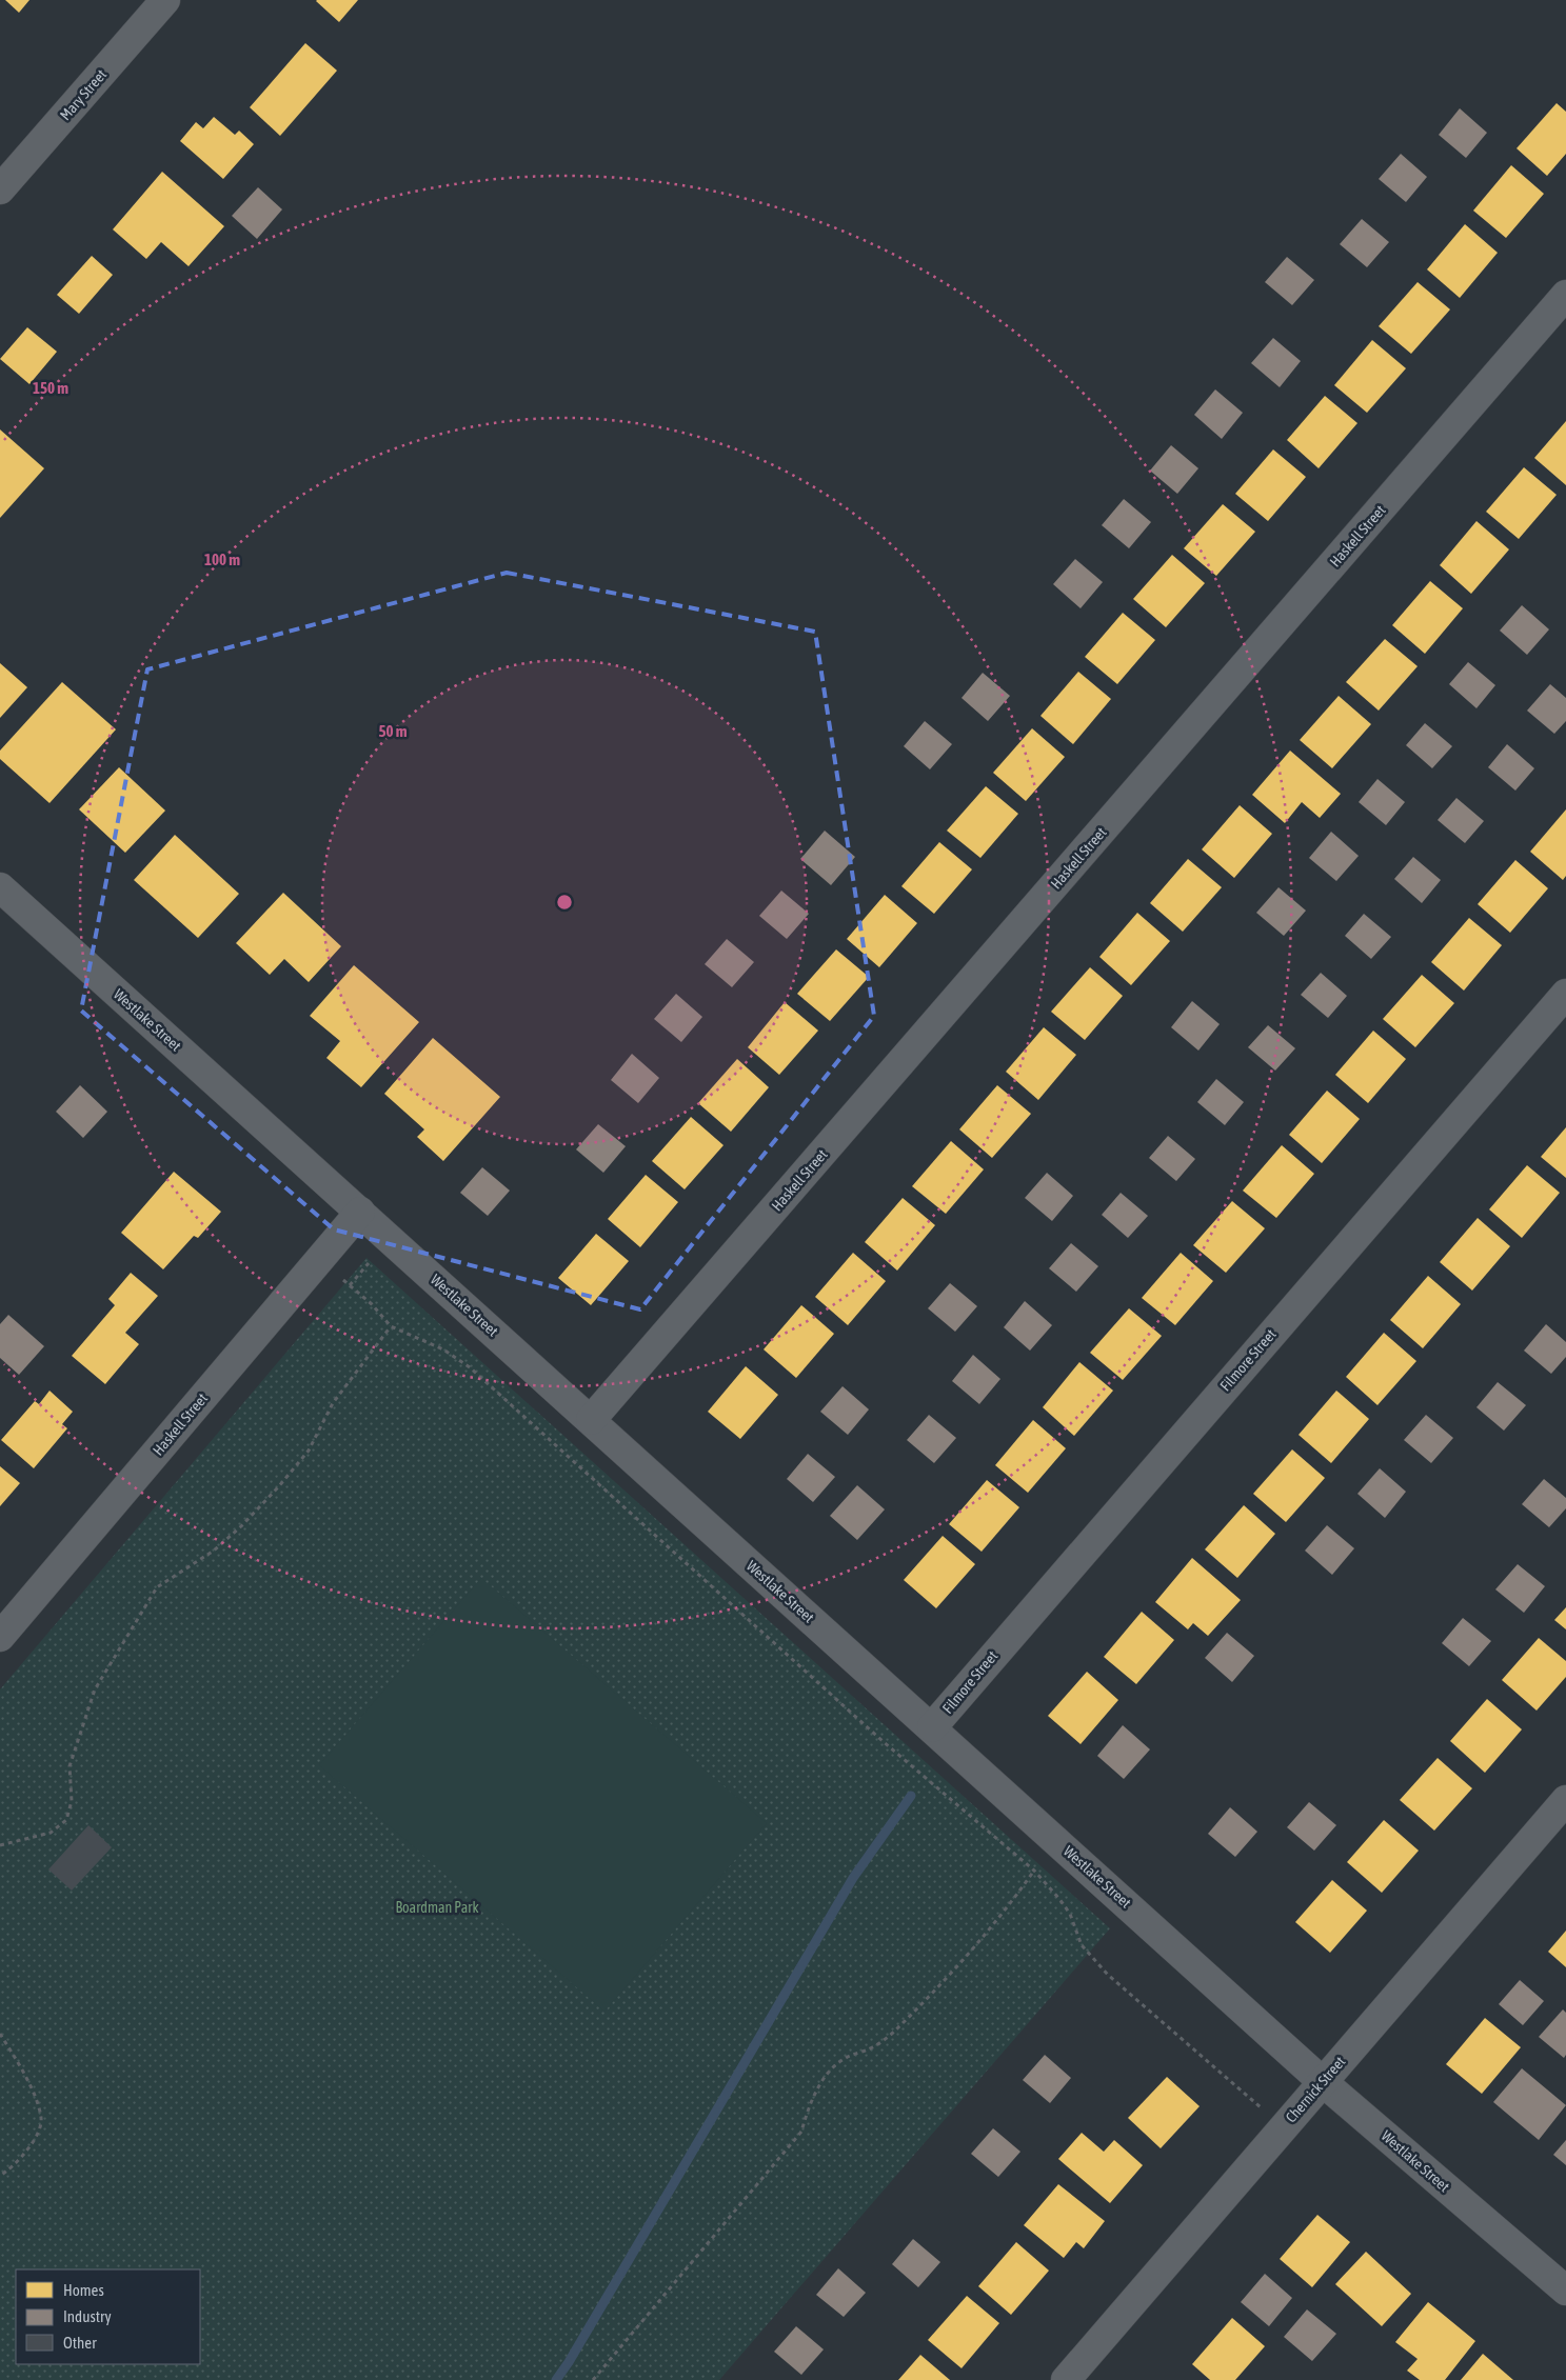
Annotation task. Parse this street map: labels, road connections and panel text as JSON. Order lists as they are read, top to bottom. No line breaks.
{"streets":{"street":["Mary Street","Haskell Street","Westlake Street","Filmore Street","Chernick Street"]},"crossings":[["Haskell Street","Westlake Street"],["Westlake Street","Filmore Street"],["Westlake Street","Chernick Street"]],"parks":["Boardman Park"],"legend":["Homes","Industry","Other"],"rings":["150 m","100 m","50 m"]}
